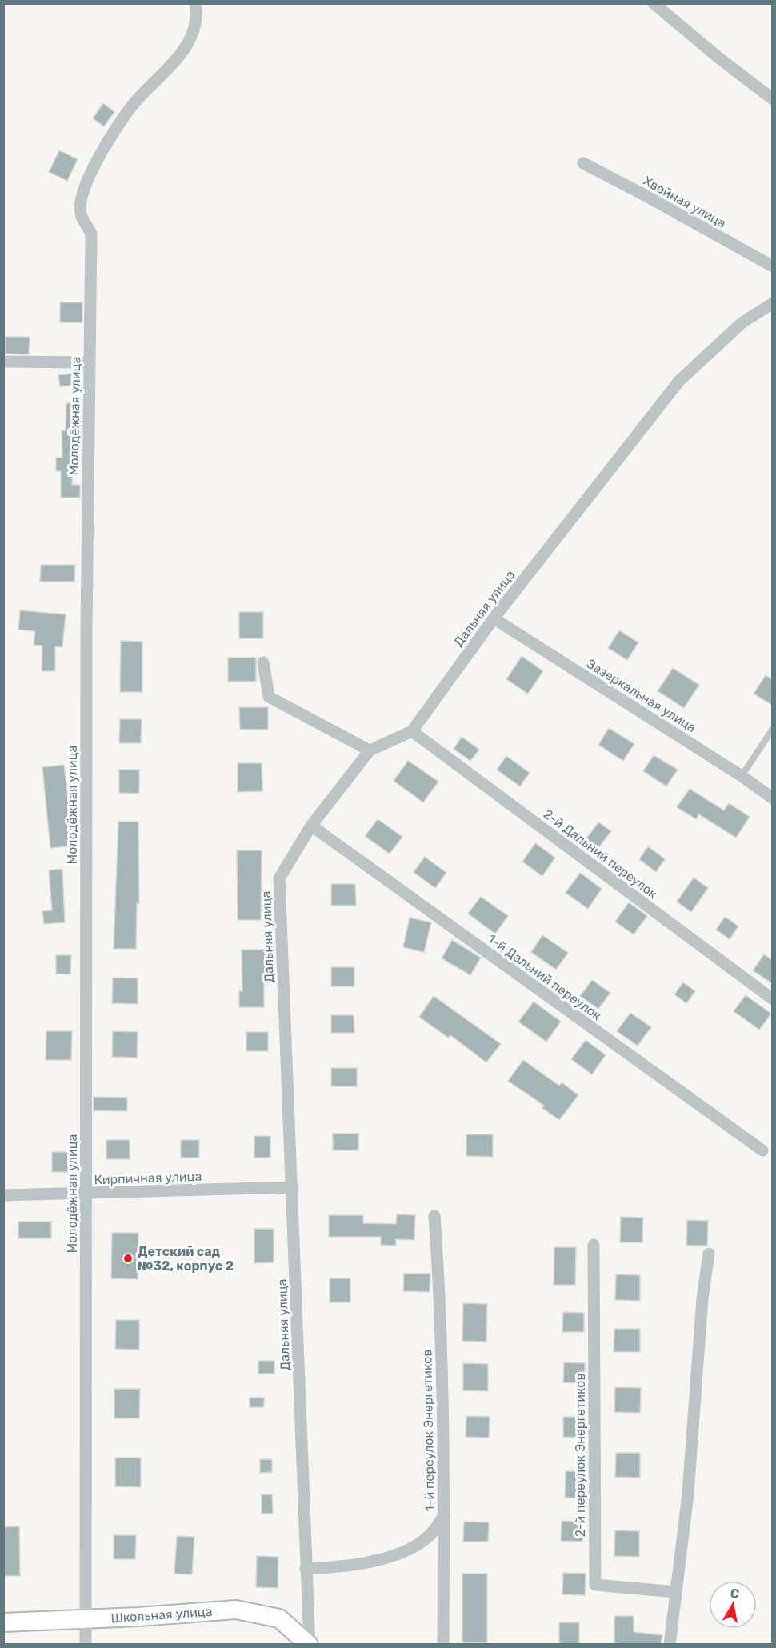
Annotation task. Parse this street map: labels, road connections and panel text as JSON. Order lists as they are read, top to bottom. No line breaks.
{"streets":{"main road":["Школьная улица"],"street":["Хвойная улица","Молодёжная улица","Дальняя улица","Зазеркальная улица","2-й Дальний переулок","1-й Дальний переулок","Кирпичная улица","1-й переулок Энергетиков","2-й переулок Энергетиков"]},"crossings":[["Молодёжная улица","Кирпичная улица"],["Молодёжная улица","Школьная улица"],["Дальняя улица","Зазеркальная улица"],["Дальняя улица","2-й Дальний переулок"],["Дальняя улица","1-й Дальний переулок"],["Дальняя улица","Кирпичная улица"],["Дальняя улица","Школьная улица"]],"places":["Детский сад №32, корпус 2"],"north":"top"}
